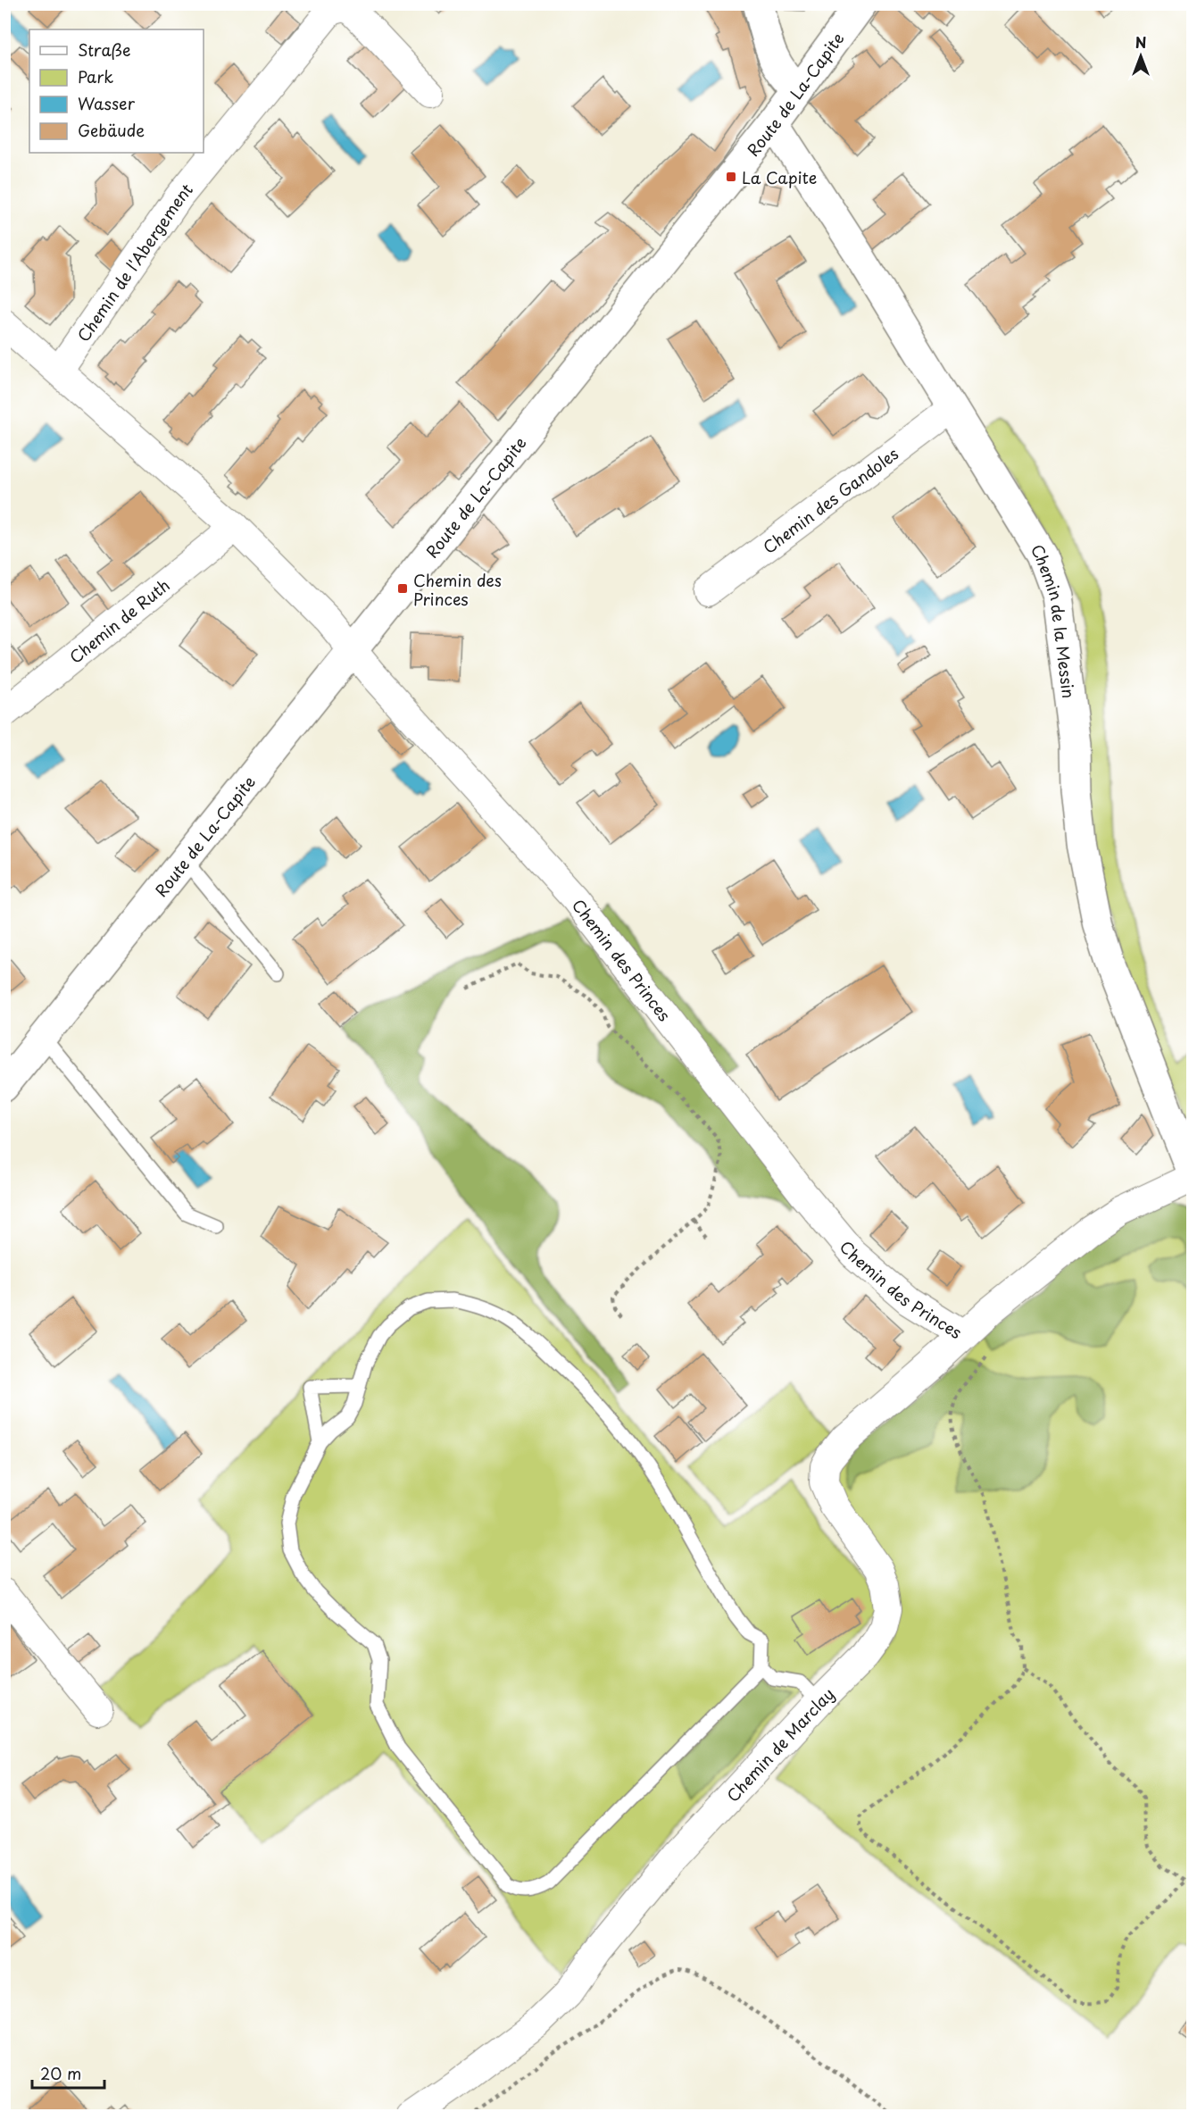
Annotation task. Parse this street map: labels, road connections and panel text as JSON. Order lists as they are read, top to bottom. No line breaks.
{"streets":{"street":["Route de La-Capite","Chemin de l'Abergement","Chemin des Gandoles","Chemin de Ruth","Chemin de la Messin","Chemin des Princes","Chemin de Marclay"]},"crossings":[["Route de La-Capite","Chemin de la Messin"],["Route de La-Capite","Chemin des Princes"],["Chemin de l'Abergement","Chemin des Princes"],["Chemin des Gandoles","Chemin de la Messin"],["Chemin de Ruth","Chemin des Princes"],["Chemin de la Messin","Chemin des Princes"],["Chemin des Princes","Chemin de Marclay"]],"places":{"transit":["La Capite","Chemin des Princes"]},"legend":["Straße","Park","Wasser","Gebäude"],"scale_bar":"20 m","north":"top"}
